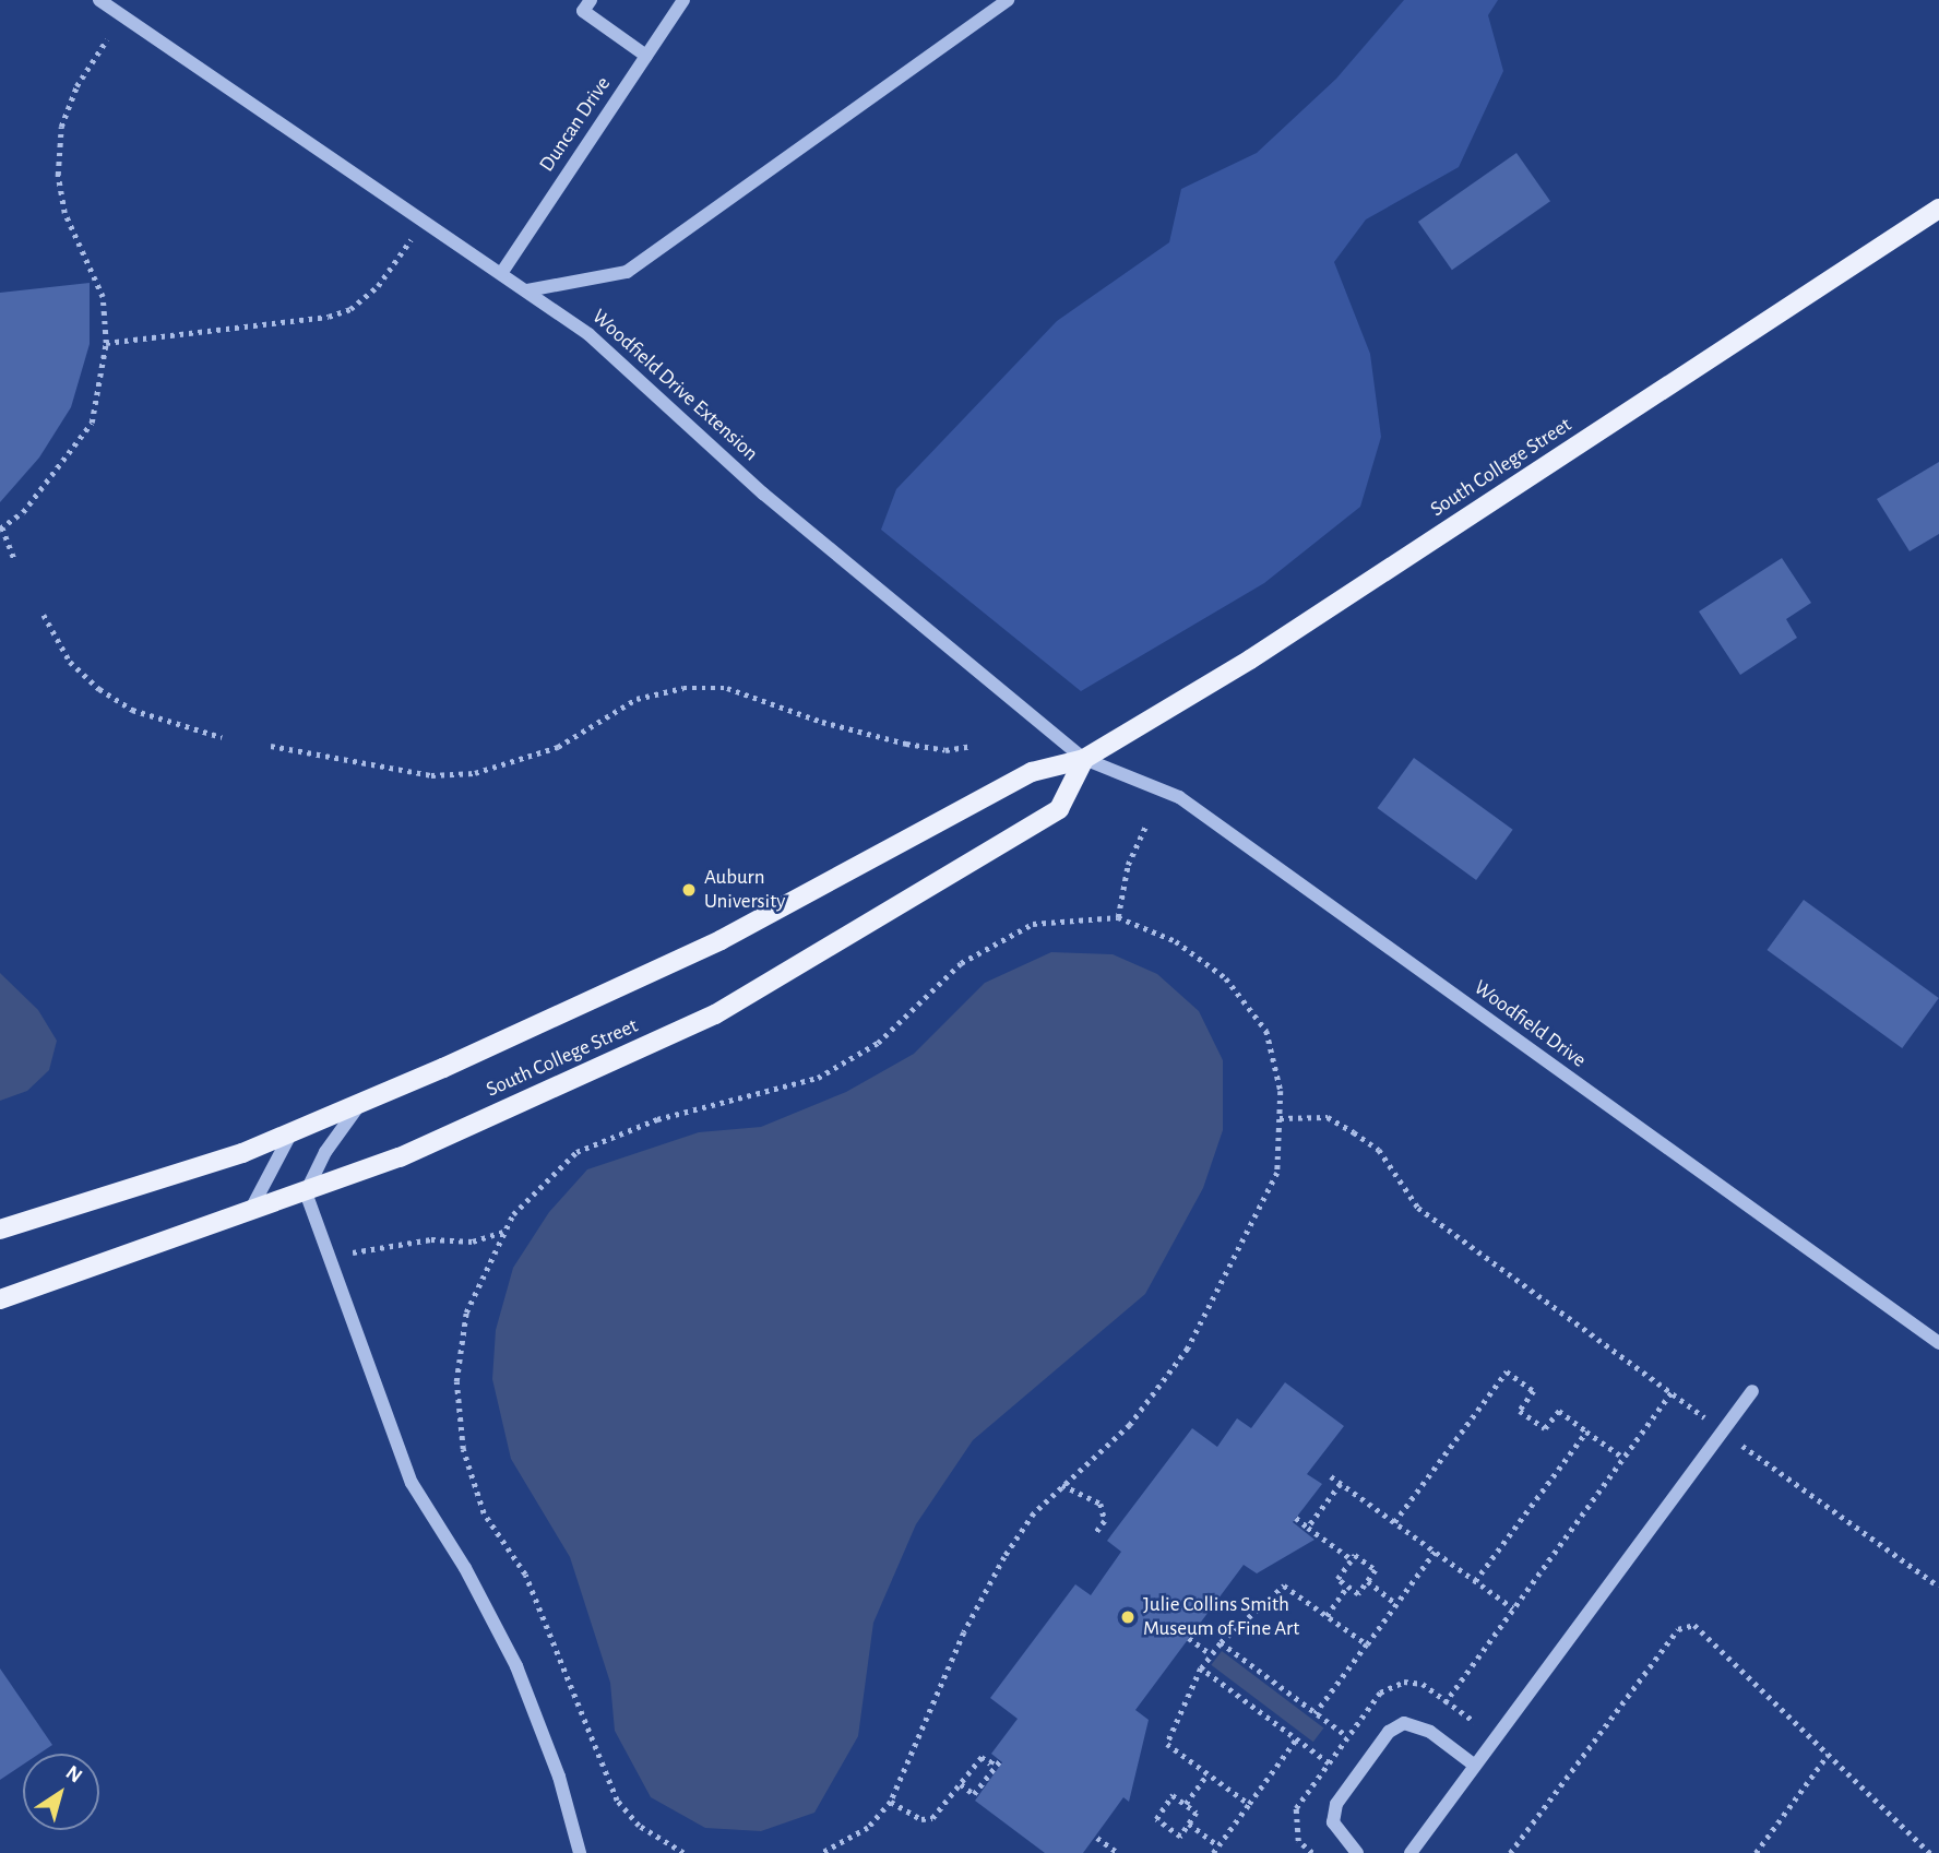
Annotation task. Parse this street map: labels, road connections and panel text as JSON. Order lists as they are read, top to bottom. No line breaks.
{"streets":{"main road":["South College Street"],"street":["Duncan Drive","Woodfield Drive Extension","Woodfield Drive"]},"crossings":[["Duncan Drive","Woodfield Drive Extension"],["Woodfield Drive Extension","South College Street"],["Woodfield Drive Extension","Woodfield Drive"],["South College Street","Woodfield Drive"]],"places":["Auburn University","Julie Collins Smith Museum of Fine Art"],"north":"top right"}
